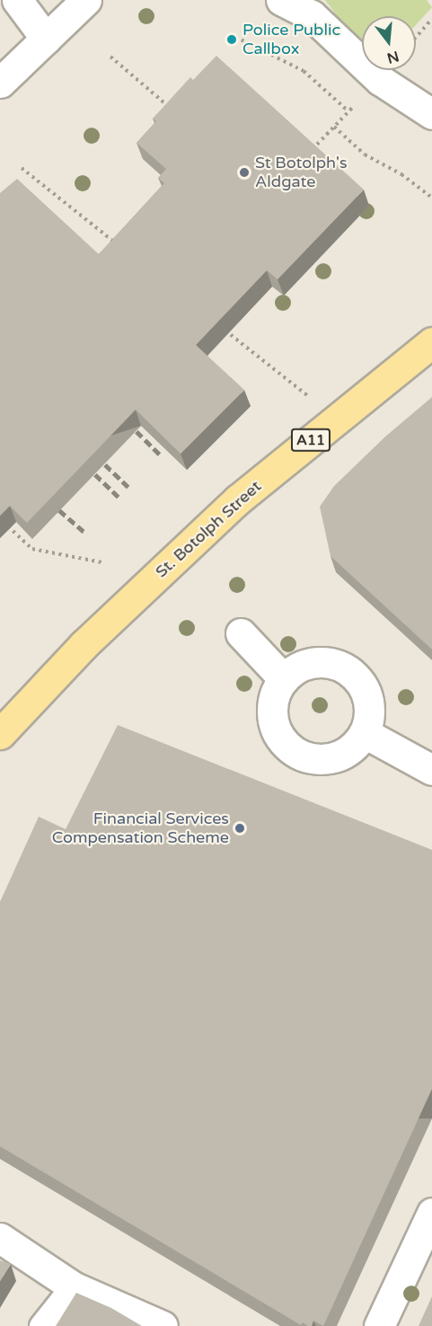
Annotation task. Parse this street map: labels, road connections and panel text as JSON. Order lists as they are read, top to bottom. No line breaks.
{"streets":{"main road":["A11","St. Botolph Street"]},"places":["Police Public Callbox","St Botolph's Aldgate","Financial Services Compensation Scheme"],"north":"bottom"}
